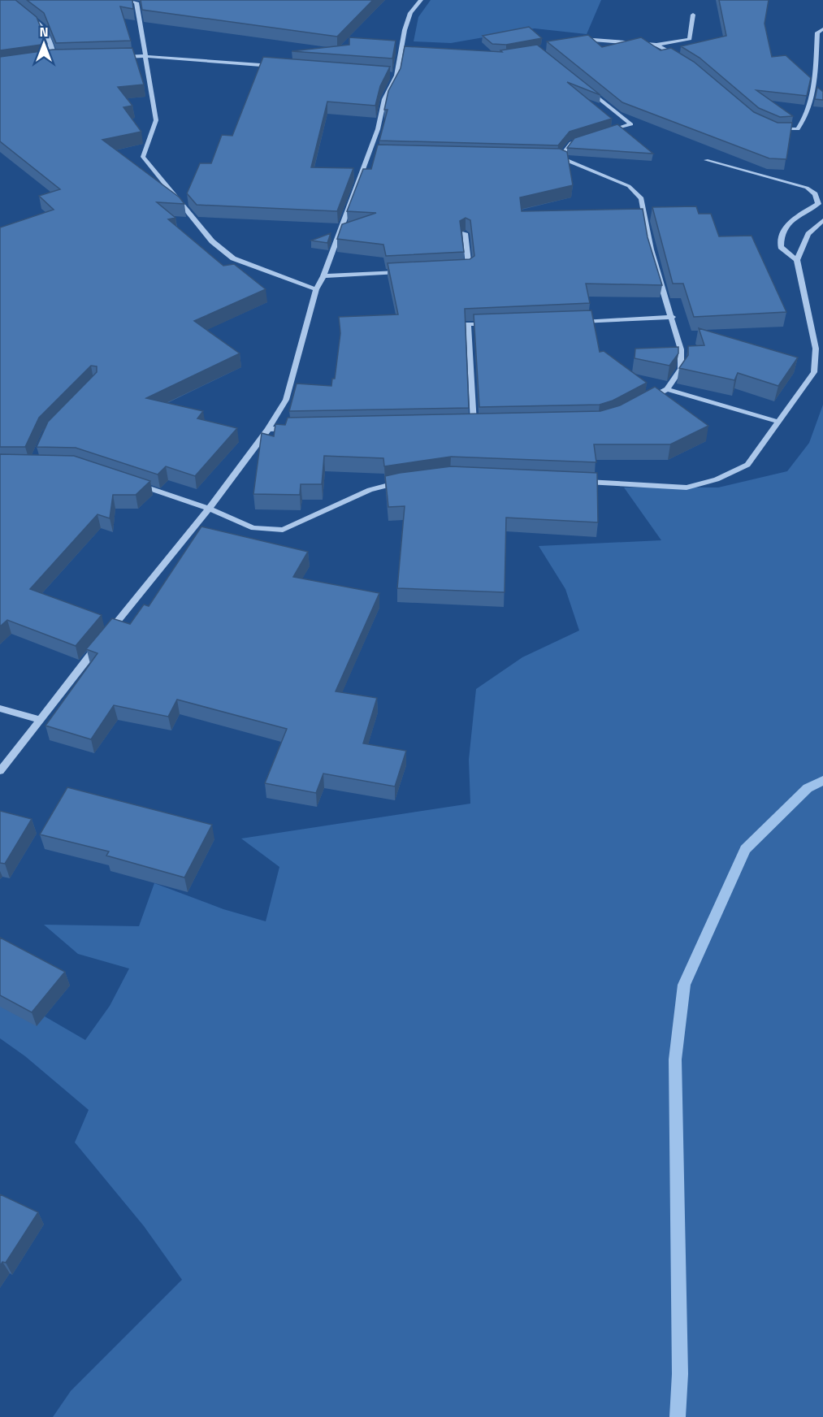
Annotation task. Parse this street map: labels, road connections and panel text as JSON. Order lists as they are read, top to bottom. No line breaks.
{"north":"top"}
